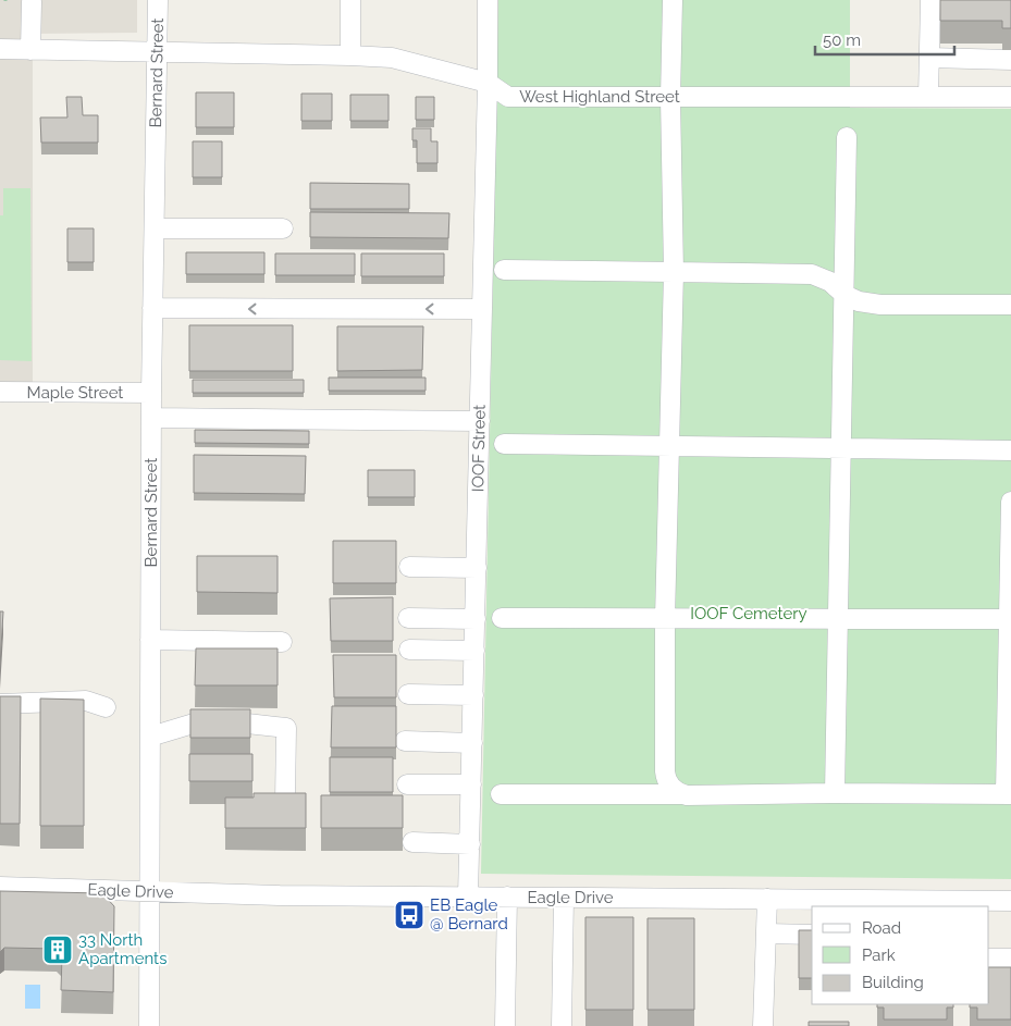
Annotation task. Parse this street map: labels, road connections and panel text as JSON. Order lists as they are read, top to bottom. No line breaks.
{"streets":{"street":["Bernard Street","West Highland Street","Maple Street","IOOF Street","Eagle Drive"]},"crossings":[["Bernard Street","West Highland Street"],["Bernard Street","Maple Street"],["Bernard Street","Eagle Drive"],["West Highland Street","IOOF Street"],["IOOF Street","Eagle Drive"]],"parks":["IOOF Cemetery"],"places":{"bus stop":["EB Eagle @ Bernard"],"building":["33 North Apartments"]},"legend":["Road","Park","Building"],"scale_bar":"50 m"}
